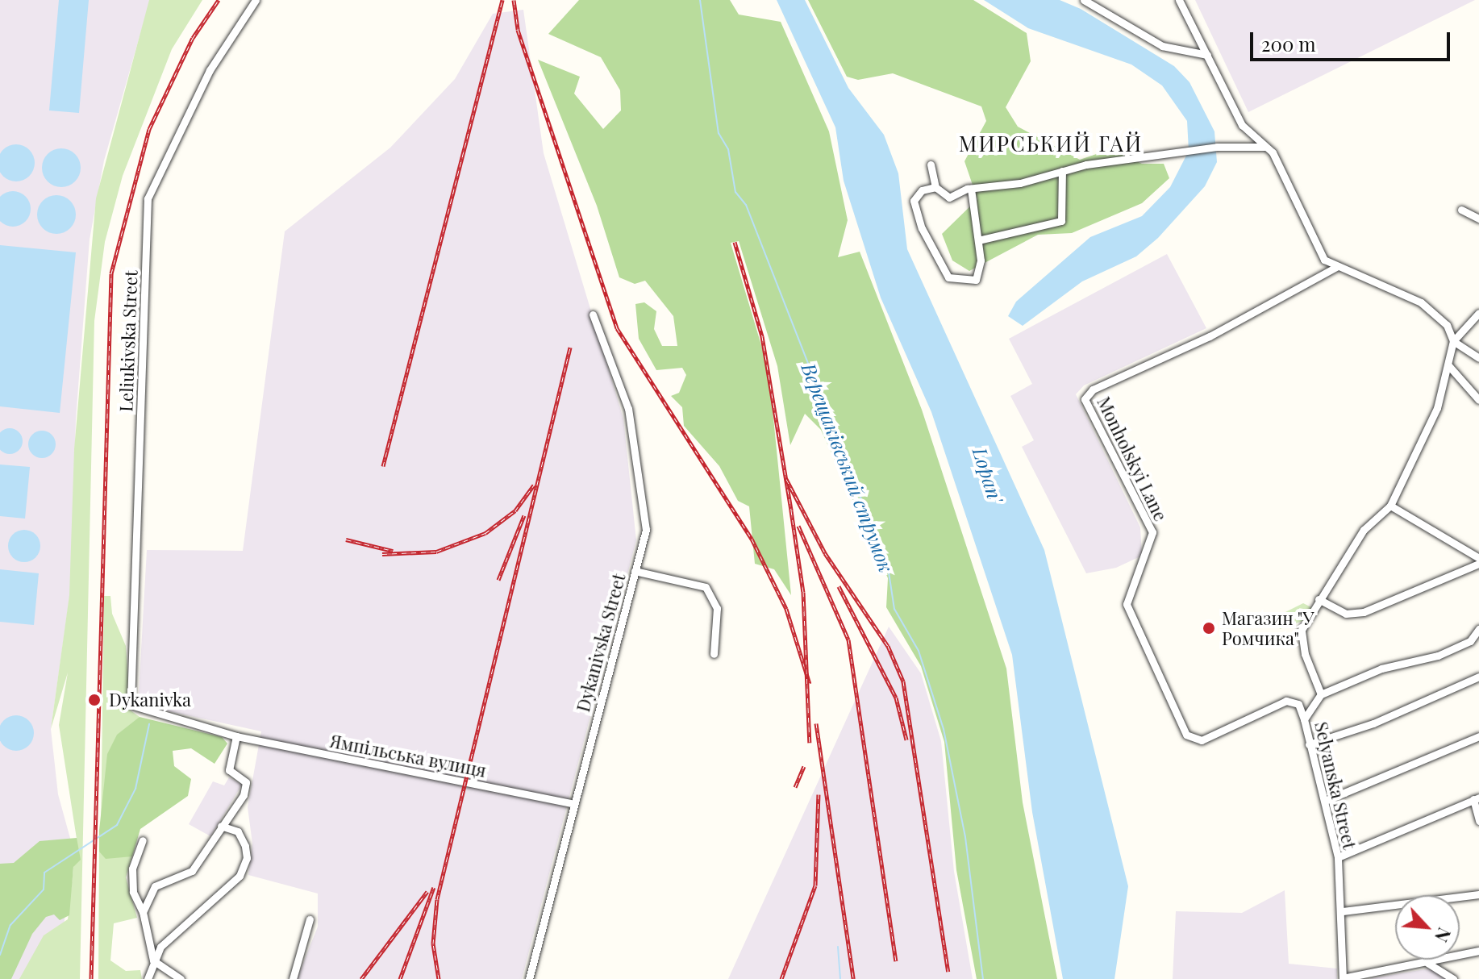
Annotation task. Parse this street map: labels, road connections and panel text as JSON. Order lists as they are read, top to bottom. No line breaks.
{"streets":{"street":["Leliukivska Street","Monholskyi Lane","Dykanivska Street","Ямпільська вулиця","Selyanska Street"]},"crossings":[["Leliukivska Street","Ямпільська вулиця"],["Monholskyi Lane","Selyanska Street"],["Dykanivska Street","Ямпільська вулиця"]],"districts":["МИРСЬКИЙ ГАЙ"],"water":["Верещаківський струмок","Lopan'"],"places":["Магазин \"У Ромчика\"","Dykanіvka"],"scale_bar":"200 m","north":"bottom right"}
